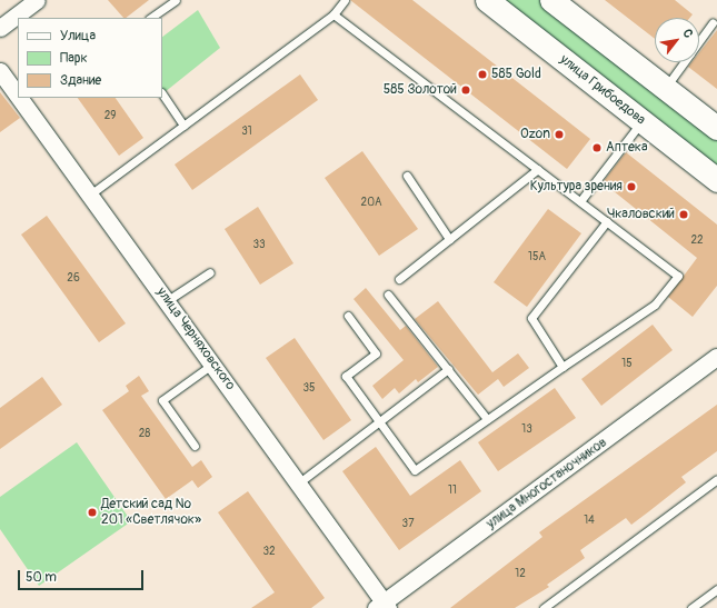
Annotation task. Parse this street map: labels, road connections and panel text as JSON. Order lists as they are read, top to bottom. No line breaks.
{"streets":{"main road":["улица Грибоедова"],"street":["улица Черняховского","улица Многостаночников"]},"crossings":[["улица Черняховского","улица Многостаночников"]],"places":["585 Gold","585 Золотой","Ozon","Аптека","Культура зрения","Чкаловский","Детский сад № 201 «Светлячок»"],"house_numbers":["29","31","20А","22","33","15А","26","15","35","13","28","11","14","37","32","12"],"legend":["Улица","Парк","Здание"],"scale_bar":"50 m","north":"top right"}
